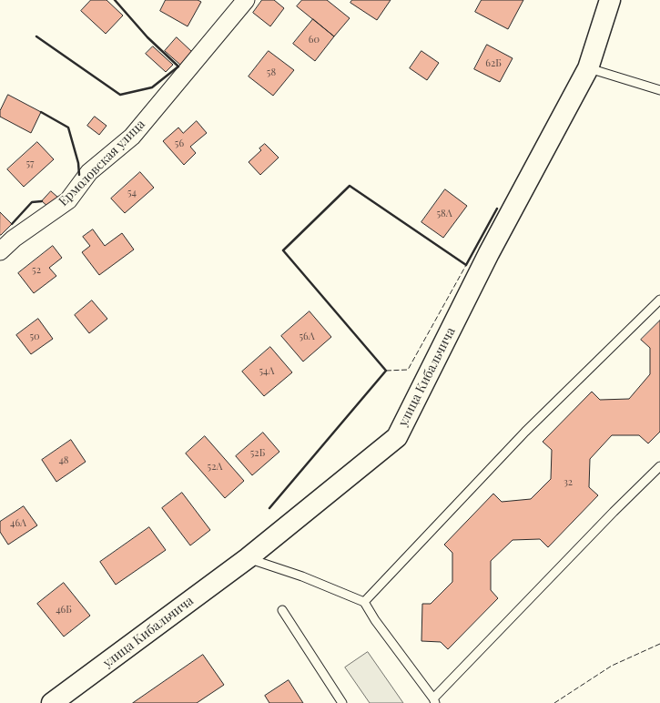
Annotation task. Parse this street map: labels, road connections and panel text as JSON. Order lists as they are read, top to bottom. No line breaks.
{"streets":{"street":["Ермоловская улица","улица Кибальчича"]},"house_numbers":["60","62Б","58","56","57","54","58А","52","50","56А","54А","52Б","48","52А","32","46А","46Б"]}
